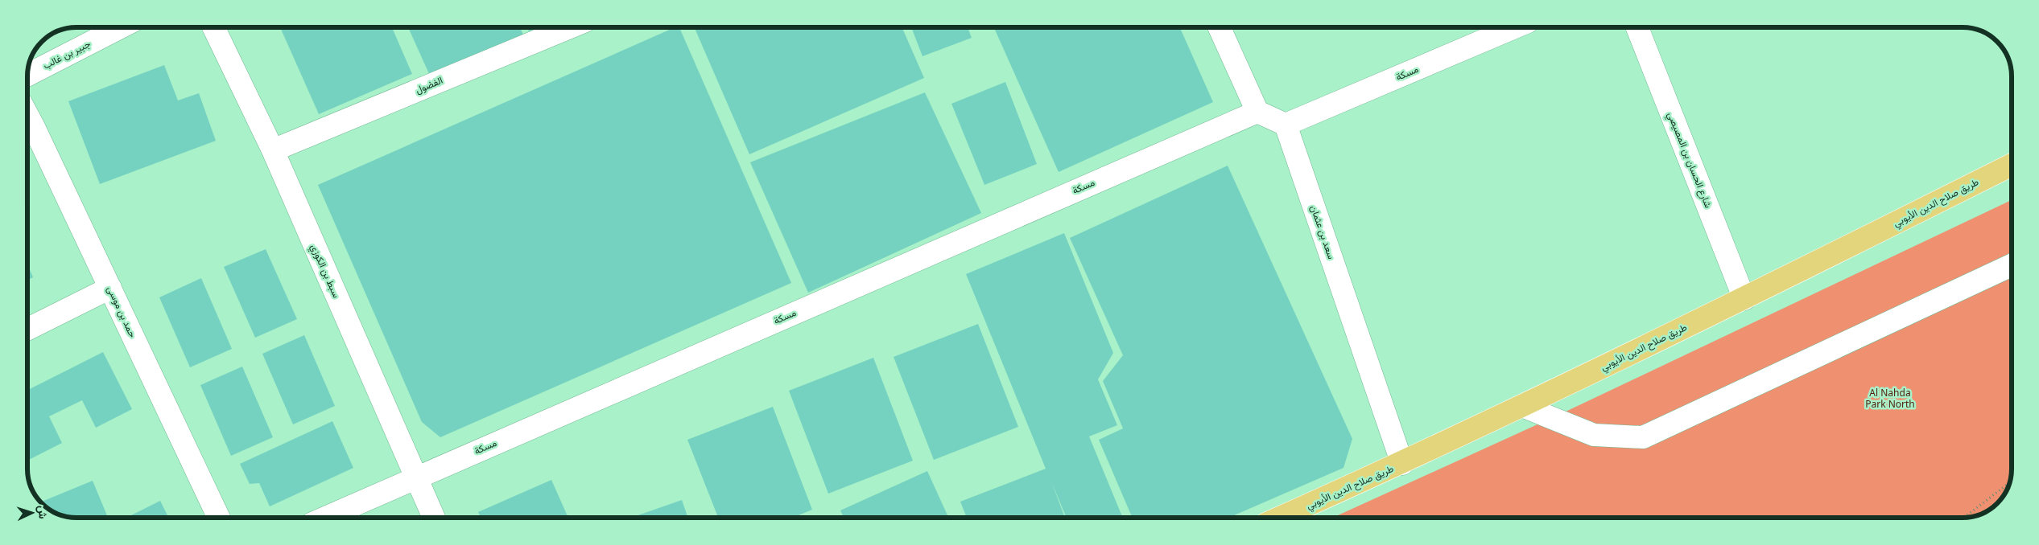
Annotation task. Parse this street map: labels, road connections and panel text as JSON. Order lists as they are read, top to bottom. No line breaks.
{"streets":{"main road":["طريق صلاح الدين الأيوبي"],"street":["جبير بن غالب","مسكة","الفضول","شارع الحسان بن المصيصي","سعد بن عثمان","سبط بن الكوزي","حمد بن موسى"]},"crossings":[["مسكة","سعد بن عثمان"],["مسكة","سبط بن الكوزي"],["الفضول","سبط بن الكوزي"],["شارع الحسان بن المصيصي","طريق صلاح الدين الأيوبي"],["طريق صلاح الدين الأيوبي","سعد بن عثمان"]],"parks":["Al Nahda Park North"],"north":"right"}
